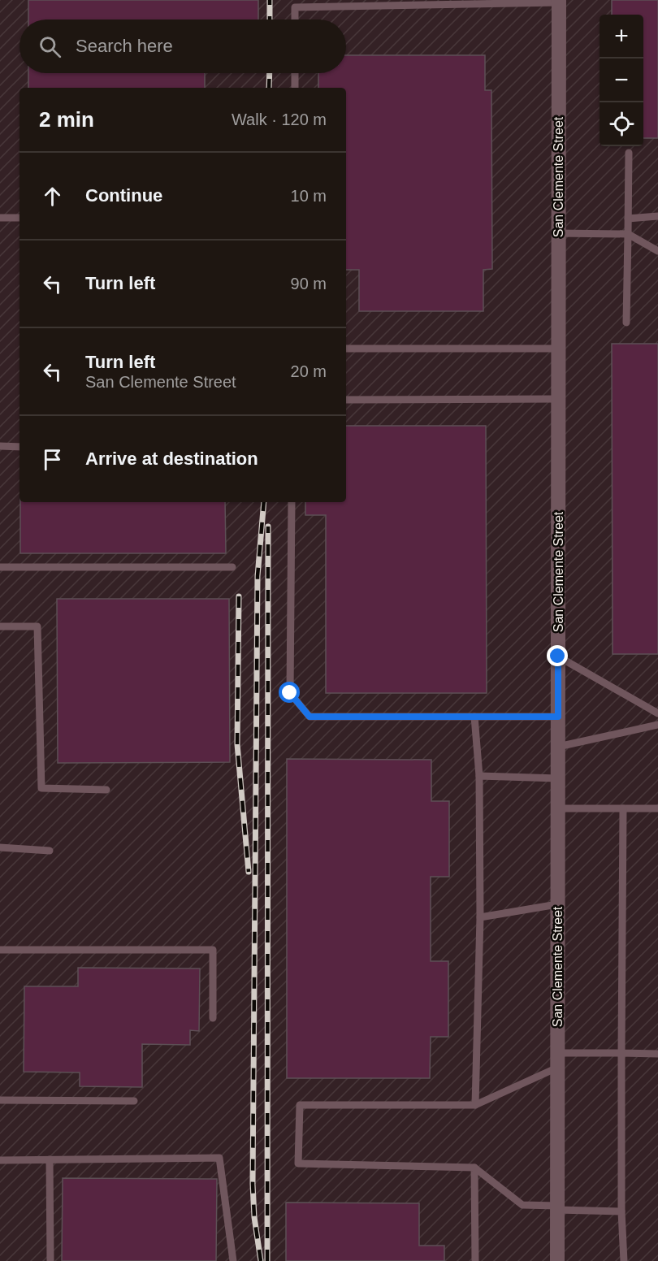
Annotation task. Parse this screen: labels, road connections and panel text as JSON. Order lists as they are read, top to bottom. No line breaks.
{"streets":{"street":["San Clemente Street"]},"page":{"map_buttons":["+","−"],"search":"Search here","heading":["2 min","Walk · 120 m"],"list":[["Continue","10 m"],["Turn left","90 m"],["Turn left","San Clemente Street","20 m"],"Arrive at destination"]}}
